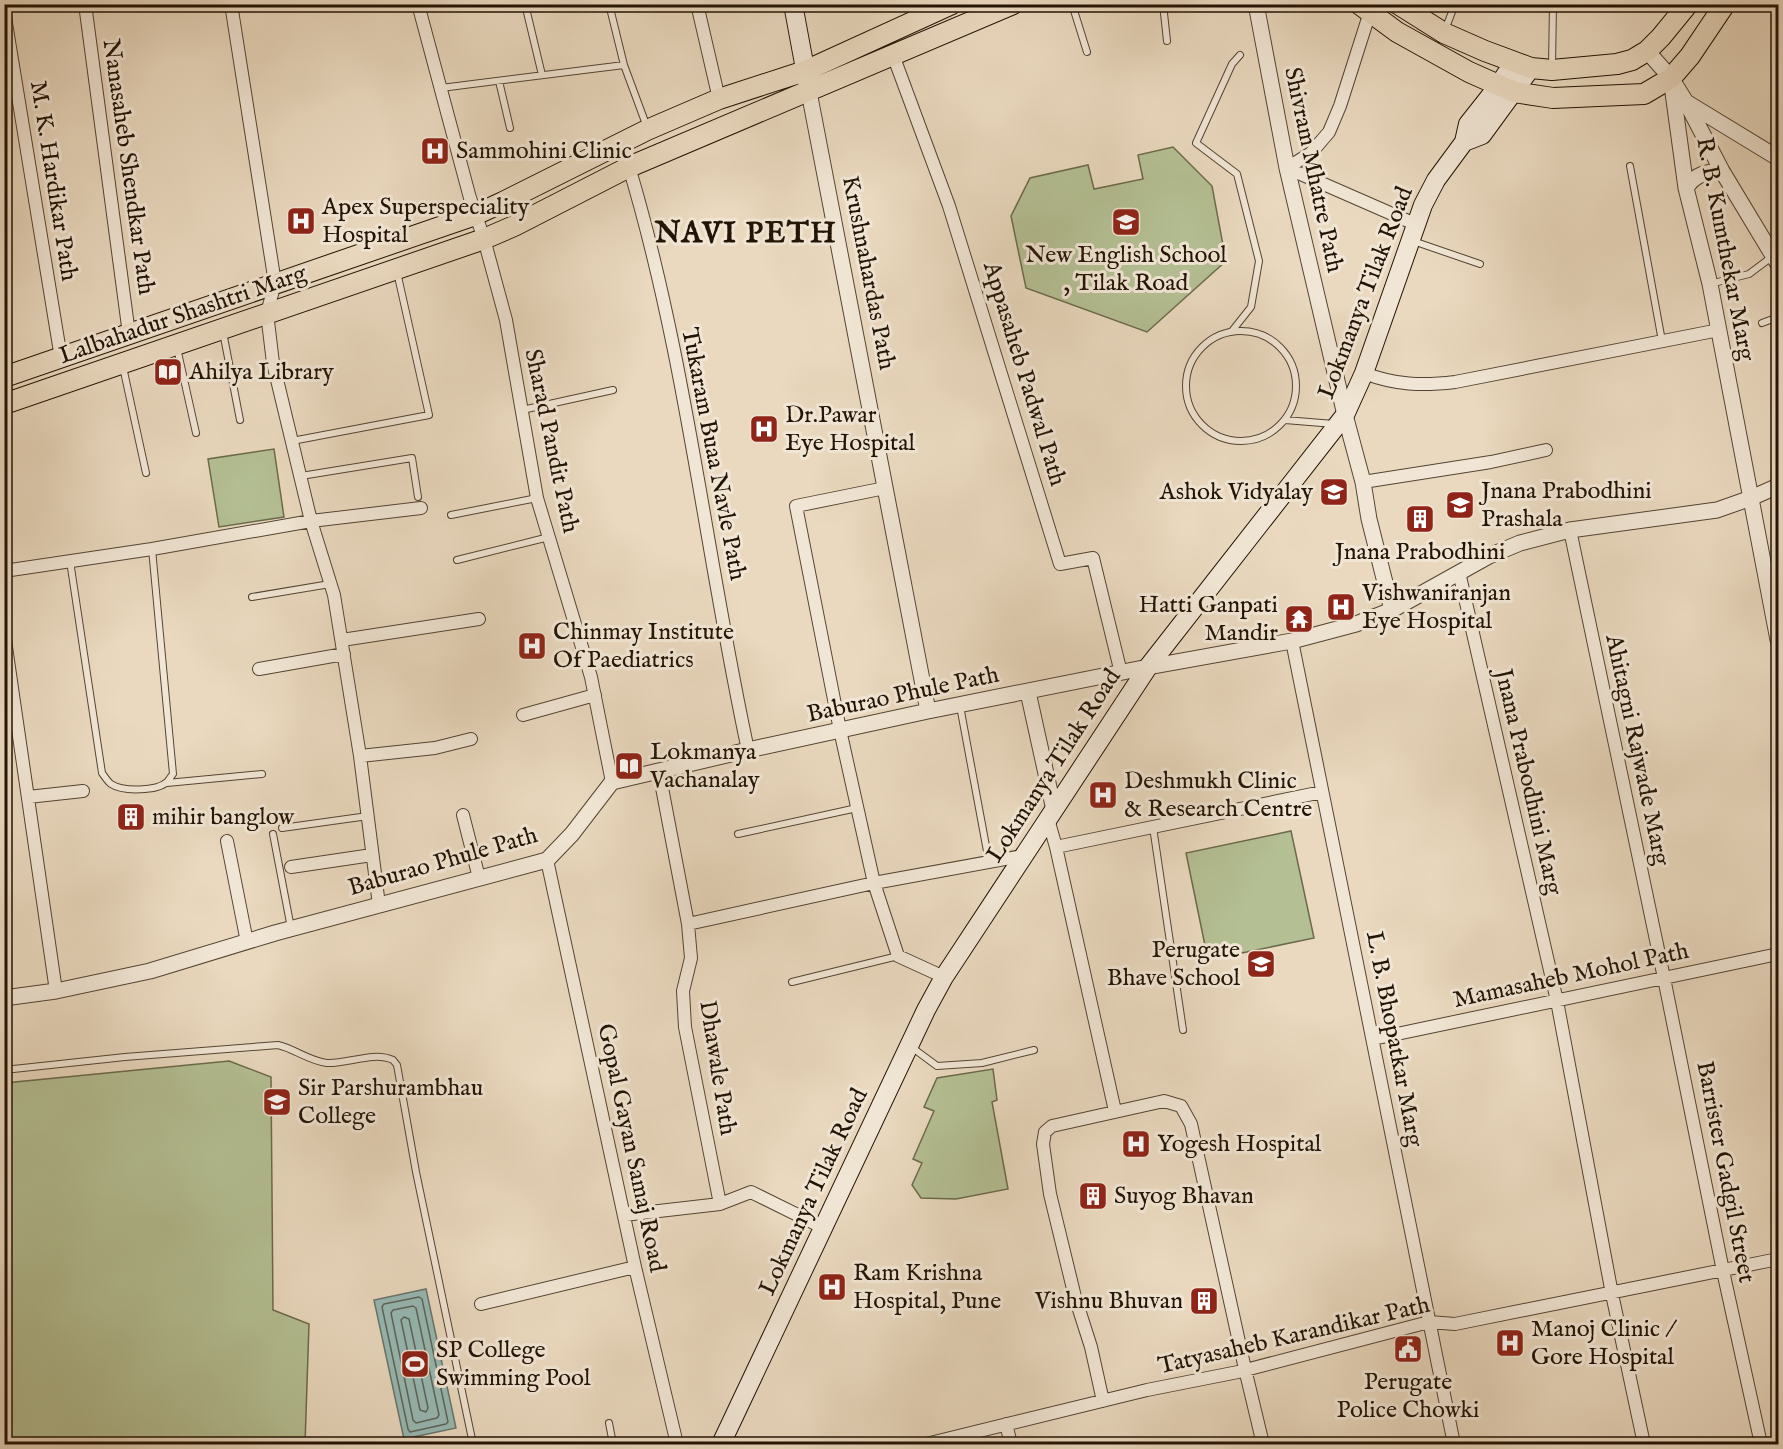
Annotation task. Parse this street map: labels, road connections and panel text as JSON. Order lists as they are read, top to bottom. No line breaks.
{"streets":{"main road":["Lokmanya Tilak Road","Lalbahadur Shashtri Marg"],"street":["Nanasaheb Shendkar Path","Shivram Mhatre Path","M. K. Hardikar Path","R. B. Kumthekar Marg","Krushnahardas Path","Appasaheb Padwal Path","Sharad Pandit Path","Tukaram Buaa Navle Path","Baburao Phule Path","Ahitagni Rajwade Marg","Jnana Prabodhini Marg","Mamasaheb Mohol Path","L. B. Bhopatkar Marg","Dhawale Path","Gopal Gayan Samaj Road","Barrister Gadgil Street","Tatyasaheb Karandikar Path"]},"crossings":[["Nanasaheb Shendkar Path","Lalbahadur Shashtri Marg"],["Shivram Mhatre Path","Lokmanya Tilak Road"],["Shivram Mhatre Path","Baburao Phule Path"],["M. K. Hardikar Path","Lalbahadur Shashtri Marg"],["R. B. Kumthekar Marg","Baburao Phule Path"],["Krushnahardas Path","Lalbahadur Shashtri Marg"],["Krushnahardas Path","Baburao Phule Path"],["Lokmanya Tilak Road","Baburao Phule Path"],["Lalbahadur Shashtri Marg","Appasaheb Padwal Path"],["Lalbahadur Shashtri Marg","Sharad Pandit Path"],["Lalbahadur Shashtri Marg","Tukaram Buaa Navle Path"],["Appasaheb Padwal Path","Baburao Phule Path"],["Sharad Pandit Path","Baburao Phule Path"],["Tukaram Buaa Navle Path","Baburao Phule Path"],["Baburao Phule Path","Ahitagni Rajwade Marg"],["Baburao Phule Path","Jnana Prabodhini Marg"],["Baburao Phule Path","L. B. Bhopatkar Marg"],["Baburao Phule Path","Dhawale Path"],["Baburao Phule Path","Gopal Gayan Samaj Road"],["Ahitagni Rajwade Marg","Mamasaheb Mohol Path"],["Ahitagni Rajwade Marg","Barrister Gadgil Street"],["Jnana Prabodhini Marg","Mamasaheb Mohol Path"],["Jnana Prabodhini Marg","Tatyasaheb Karandikar Path"],["Mamasaheb Mohol Path","L. B. Bhopatkar Marg"],["Mamasaheb Mohol Path","Barrister Gadgil Street"],["L. B. Bhopatkar Marg","Tatyasaheb Karandikar Path"],["Barrister Gadgil Street","Tatyasaheb Karandikar Path"]],"districts":["NAVI PETH"],"places":{"hospital":["Sammohini Clinic","Apex Superspeciality Hospital","Dr.Pawar Eye Hospital","Vishwaniranjan Eye Hospital","Chinmay Institute Of Paediatrics","Deshmukh Clinic & Research Centre","Yogesh Hospital","Ram Krishna Hospital, Pune","Manoj Clinic / Gore Hospital"],"school or university":["New English School , Tilak Road","Ashok Vidyalay","Jnana Prabodhini Prashala","Perugate Bhave School","Sir Parshurambhau College"],"library":["Ahilya Library","Lokmanya Vachanalay"],"building":["Jnana Prabodhini","mihir banglow","Suyog Bhavan","Vishnu Bhuvan"],"temple":["Hatti Ganpati Mandir"],"public building":["Perugate Police Chowki"],"sports":["SP College Swimming Pool"]}}
